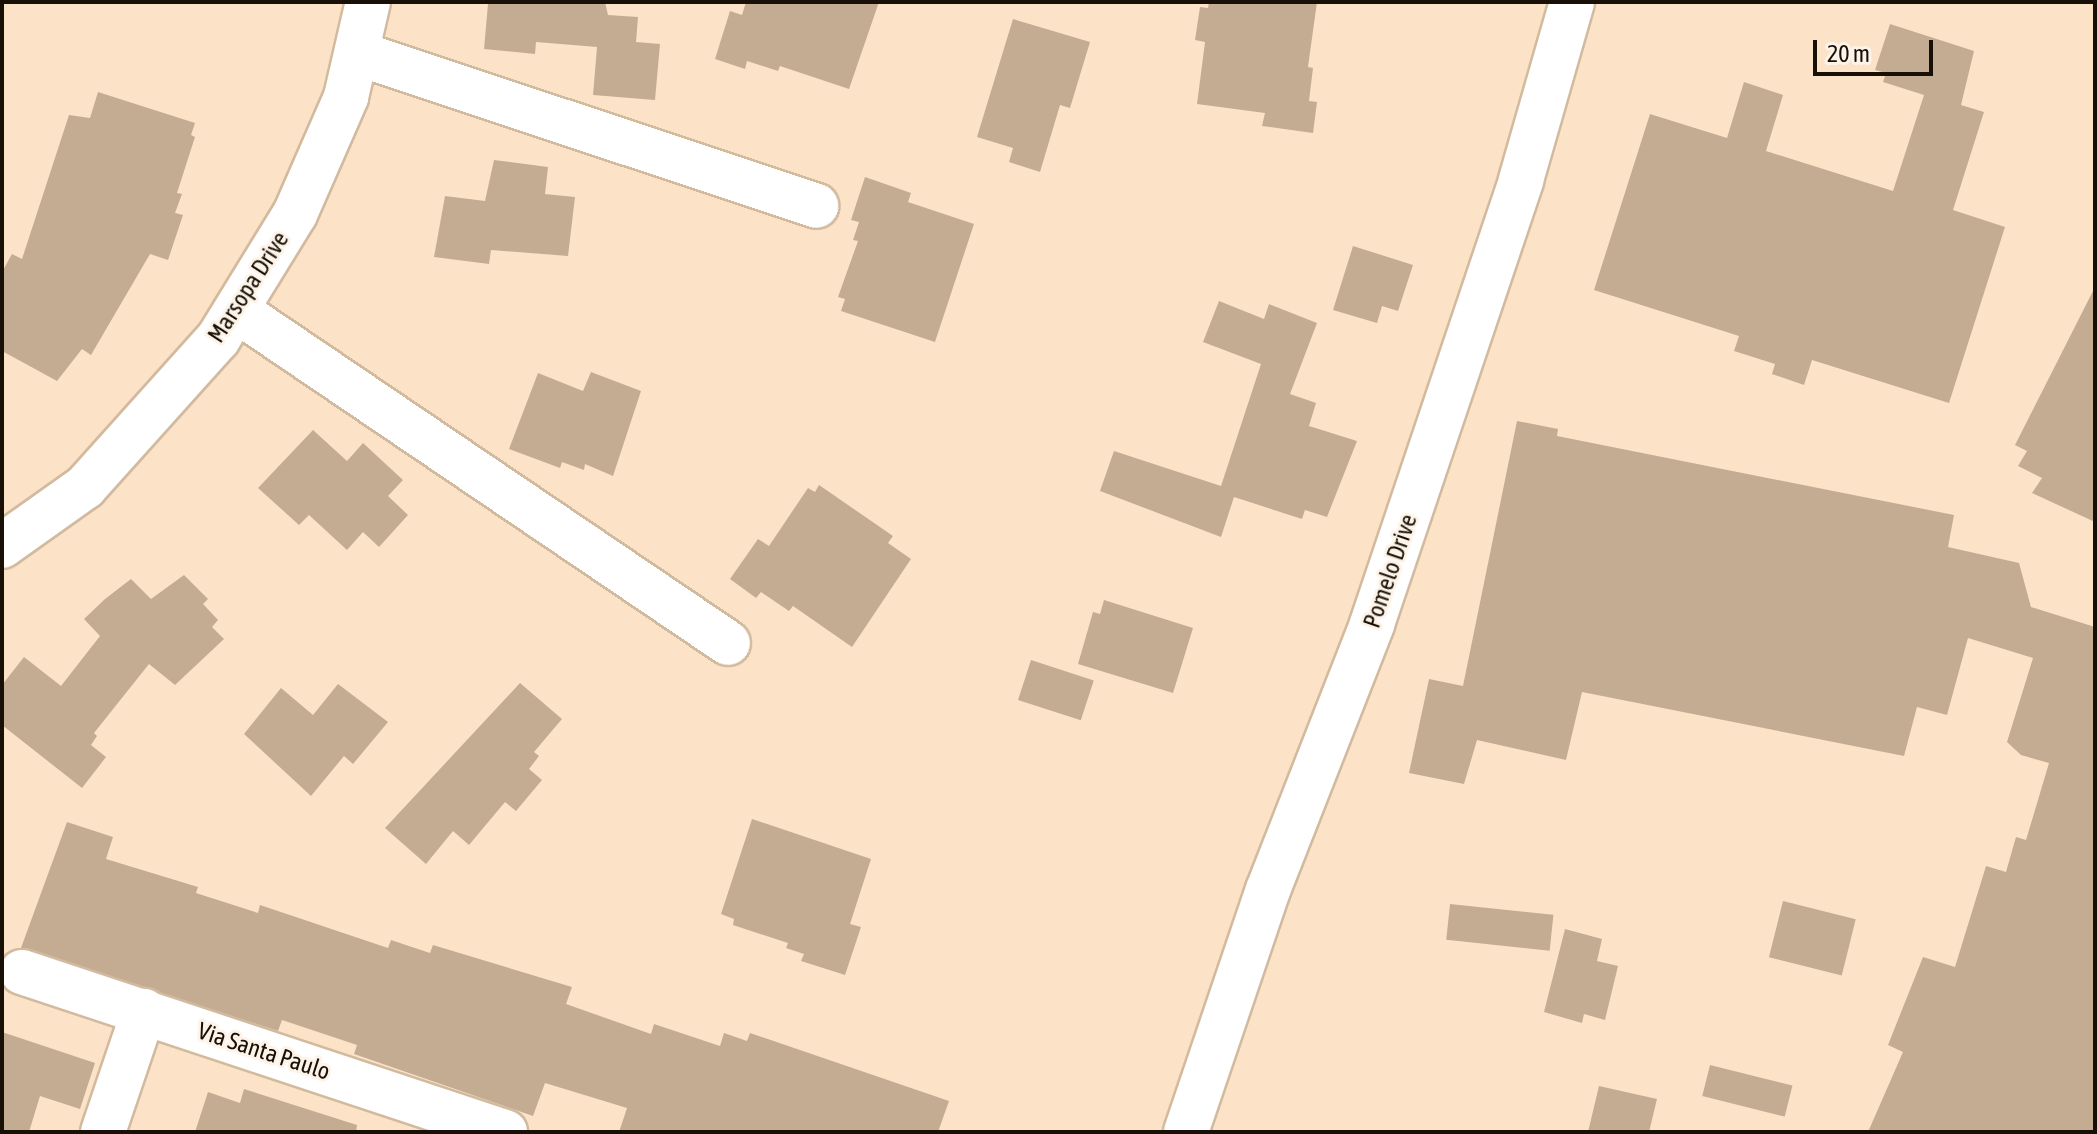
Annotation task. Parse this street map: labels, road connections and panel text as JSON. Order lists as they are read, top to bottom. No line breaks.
{"streets":{"street":["Marsopa Drive","Pomelo Drive","Via Santa Paulo"]},"scale_bar":"20 m"}
